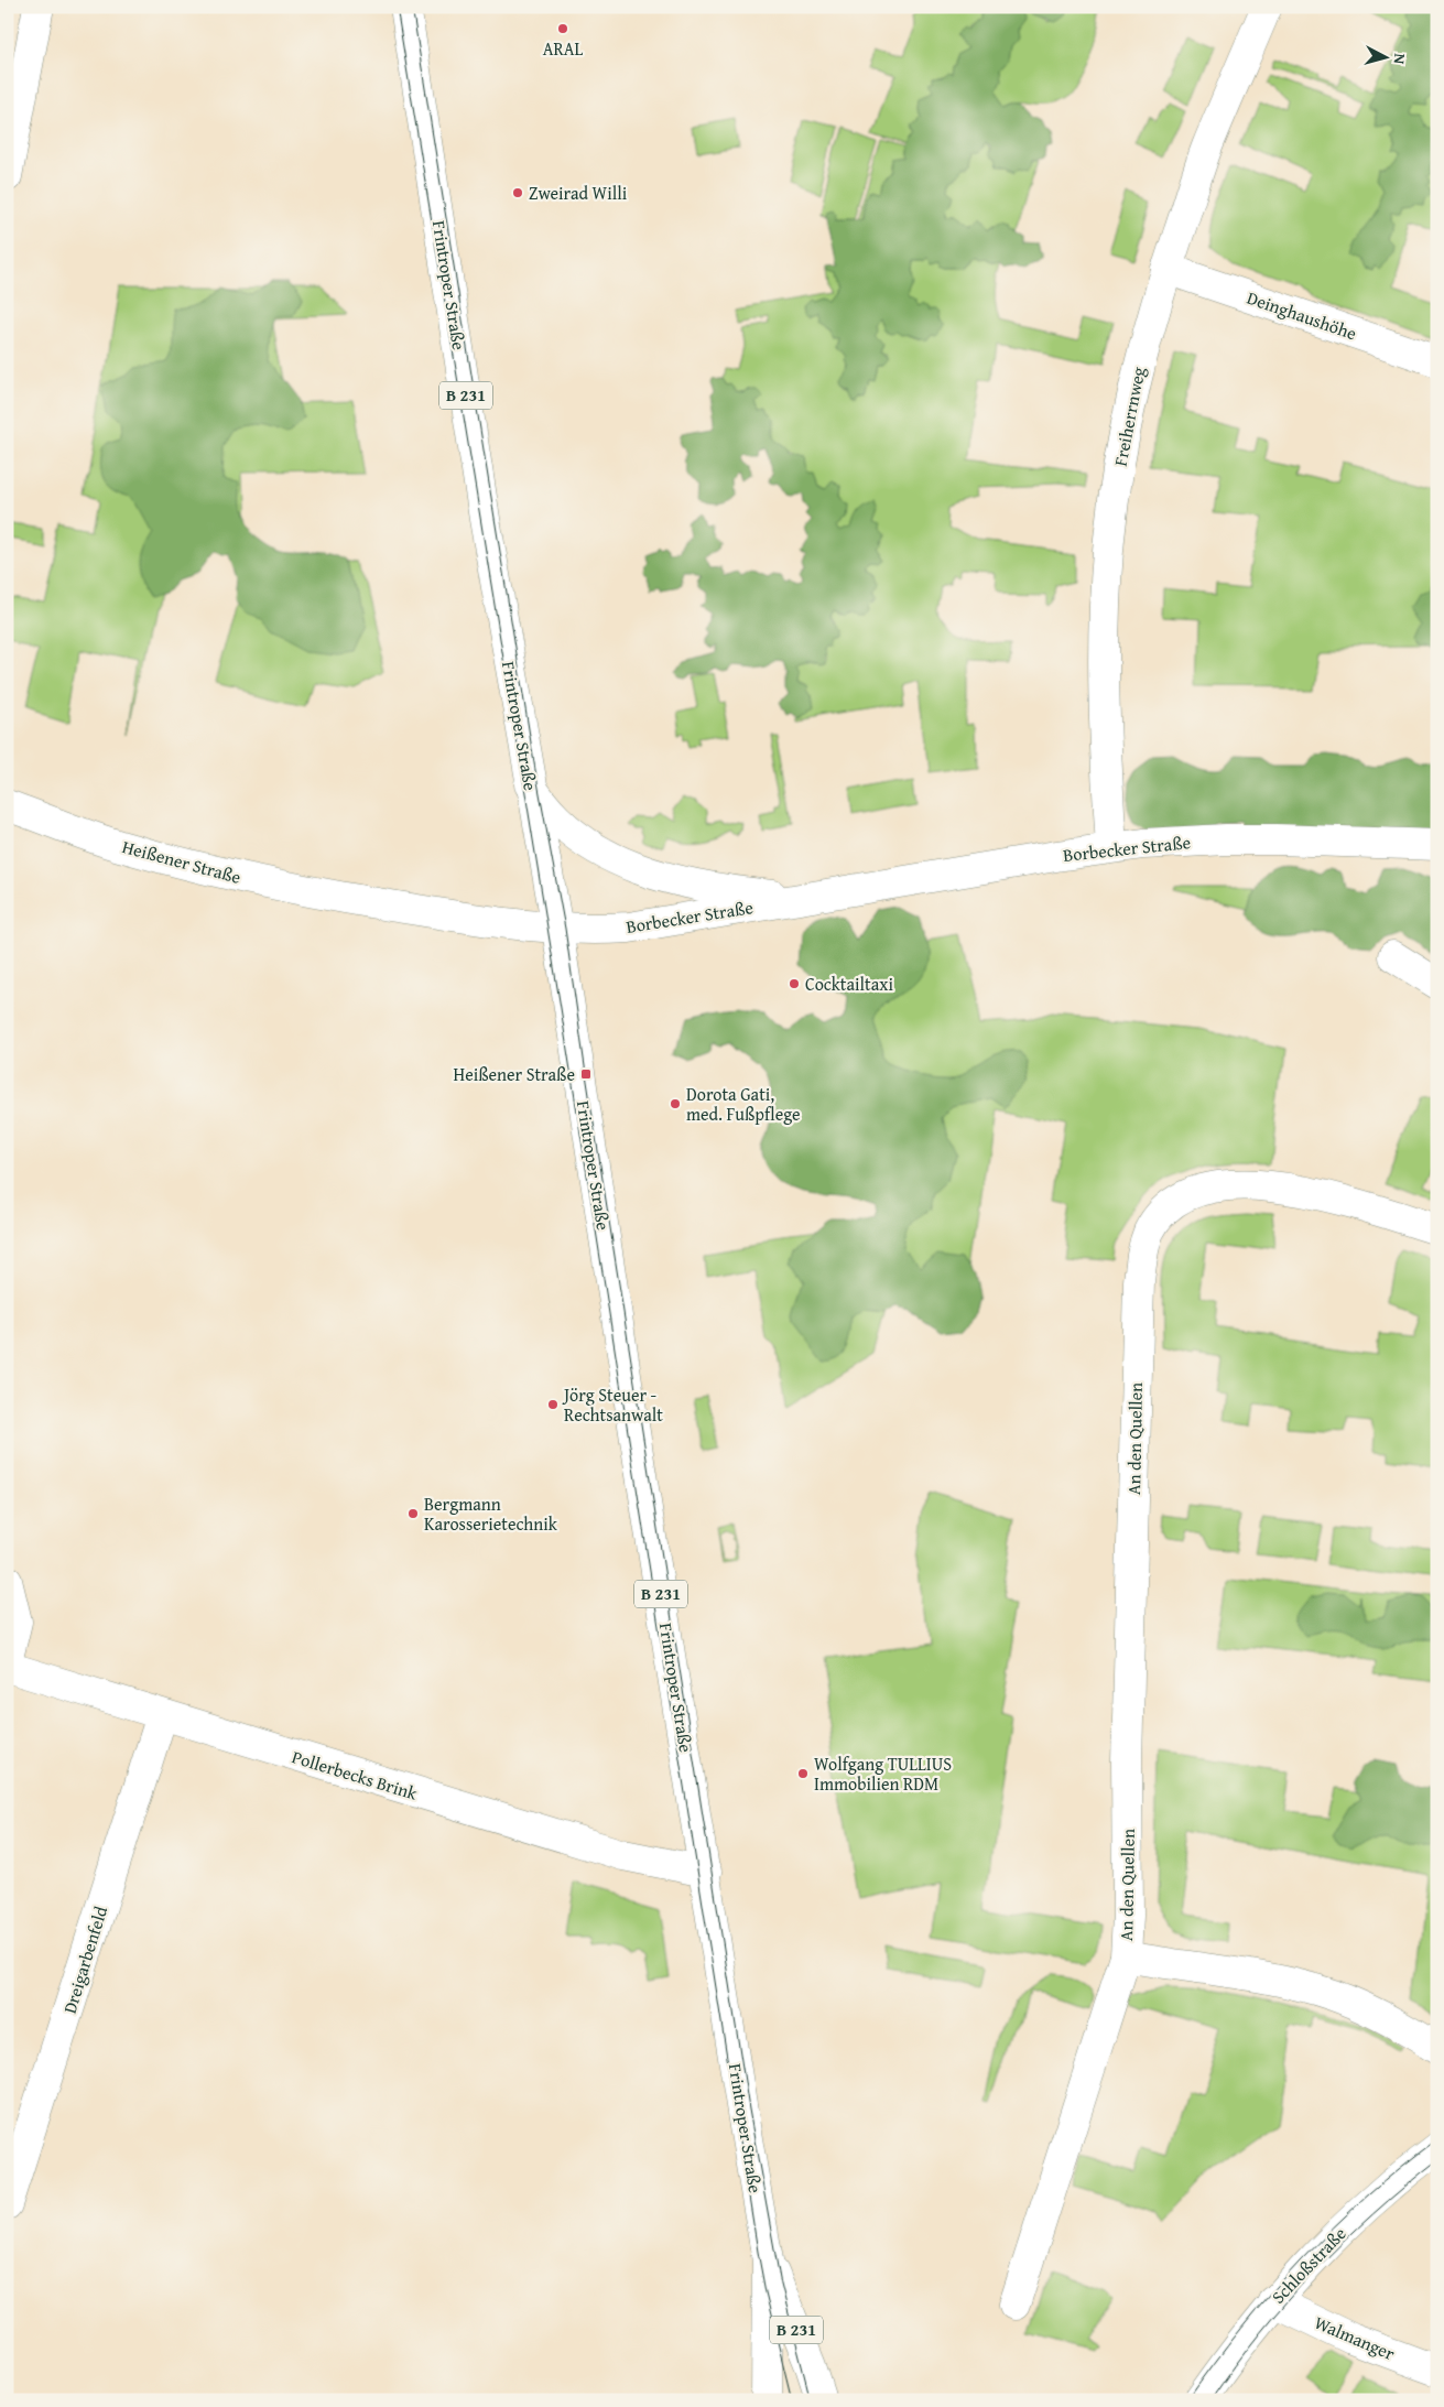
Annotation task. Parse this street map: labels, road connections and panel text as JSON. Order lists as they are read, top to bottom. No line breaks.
{"streets":{"street":["Frintroper Straße","Deinghaushöhe","B 231","Freiherrnweg","Borbecker Straße","Heißener Straße","An den Quellen","Pollerbecks Brink","Dreigarbenfeld","Schloßstraße","Walmanger"]},"crossings":[["Frintroper Straße","Borbecker Straße"],["Frintroper Straße","Heißener Straße"],["Frintroper Straße","Pollerbecks Brink"],["Deinghaushöhe","Freiherrnweg"],["Freiherrnweg","Borbecker Straße"],["Borbecker Straße","Heißener Straße"],["Pollerbecks Brink","Dreigarbenfeld"],["Schloßstraße","Walmanger"]],"places":{"other":["ARAL","Zweirad Willi","Cocktailtaxi","Dorota Gati, med. Fußpflege","Jörg Steuer - Rechtsanwalt","Bergmann Karosserietechnik","Wolfgang TULLIUS Immobilien RDM"],"transit":["Heißener Straße"]},"north":"right"}
